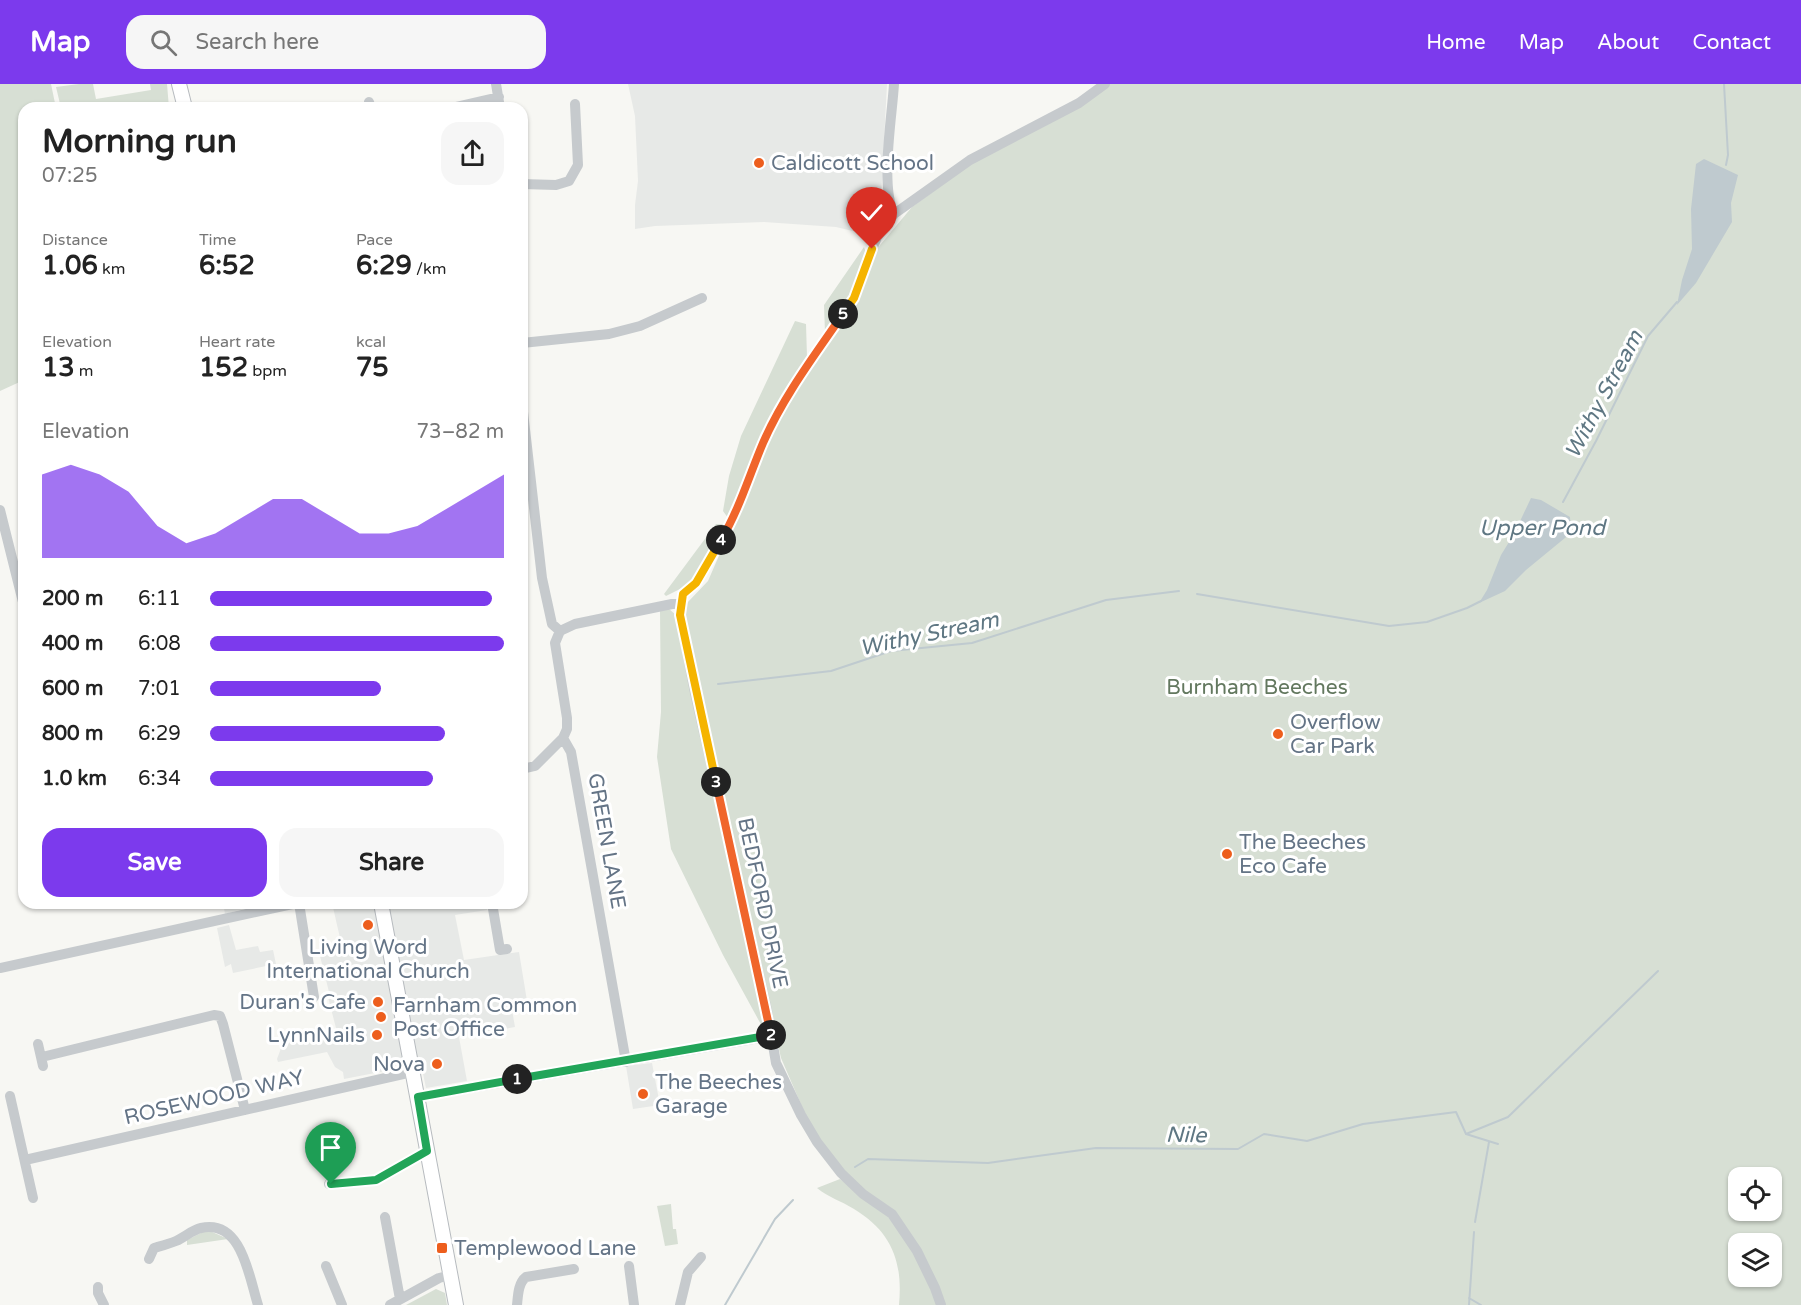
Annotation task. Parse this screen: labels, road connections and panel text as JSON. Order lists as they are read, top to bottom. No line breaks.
{"streets":{"street":["GREEN LANE","BEDFORD DRIVE","ROSEWOOD WAY"]},"water":["Withy Stream","Upper Pond","Nile"],"parks":["Burnham Beeches"],"places":{"other":["Caldicott School","Overflow Car Park","The Beeches Eco Cafe","Living Word International Church","Duran's Cafe","Farnham Common Post Office","LynnNails","Nova","The Beeches Garage"],"transit":["Templewood Lane"]},"page":{"header":"Map","search":"Search here","nav":["Home","Map","About","Contact"],"heading":["Morning run","07:25"],"stats":[["Distance","1.06 km"],["Time","6:52"],["Pace","6:29 /km"],["Elevation","13 m"],["Heart rate","152 bpm"],["kcal","75"]],"pins":["5","4","3","2","1"],"chart":["Elevation","73–82 m"],"list":[{"name":"200 m","note":"6:11"},{"name":"400 m","note":"6:08"},{"name":"600 m","note":"7:01"},{"name":"800 m","note":"6:29"},{"name":"1.0 km","note":"6:34"}],"buttons":["Save","Share"]}}
